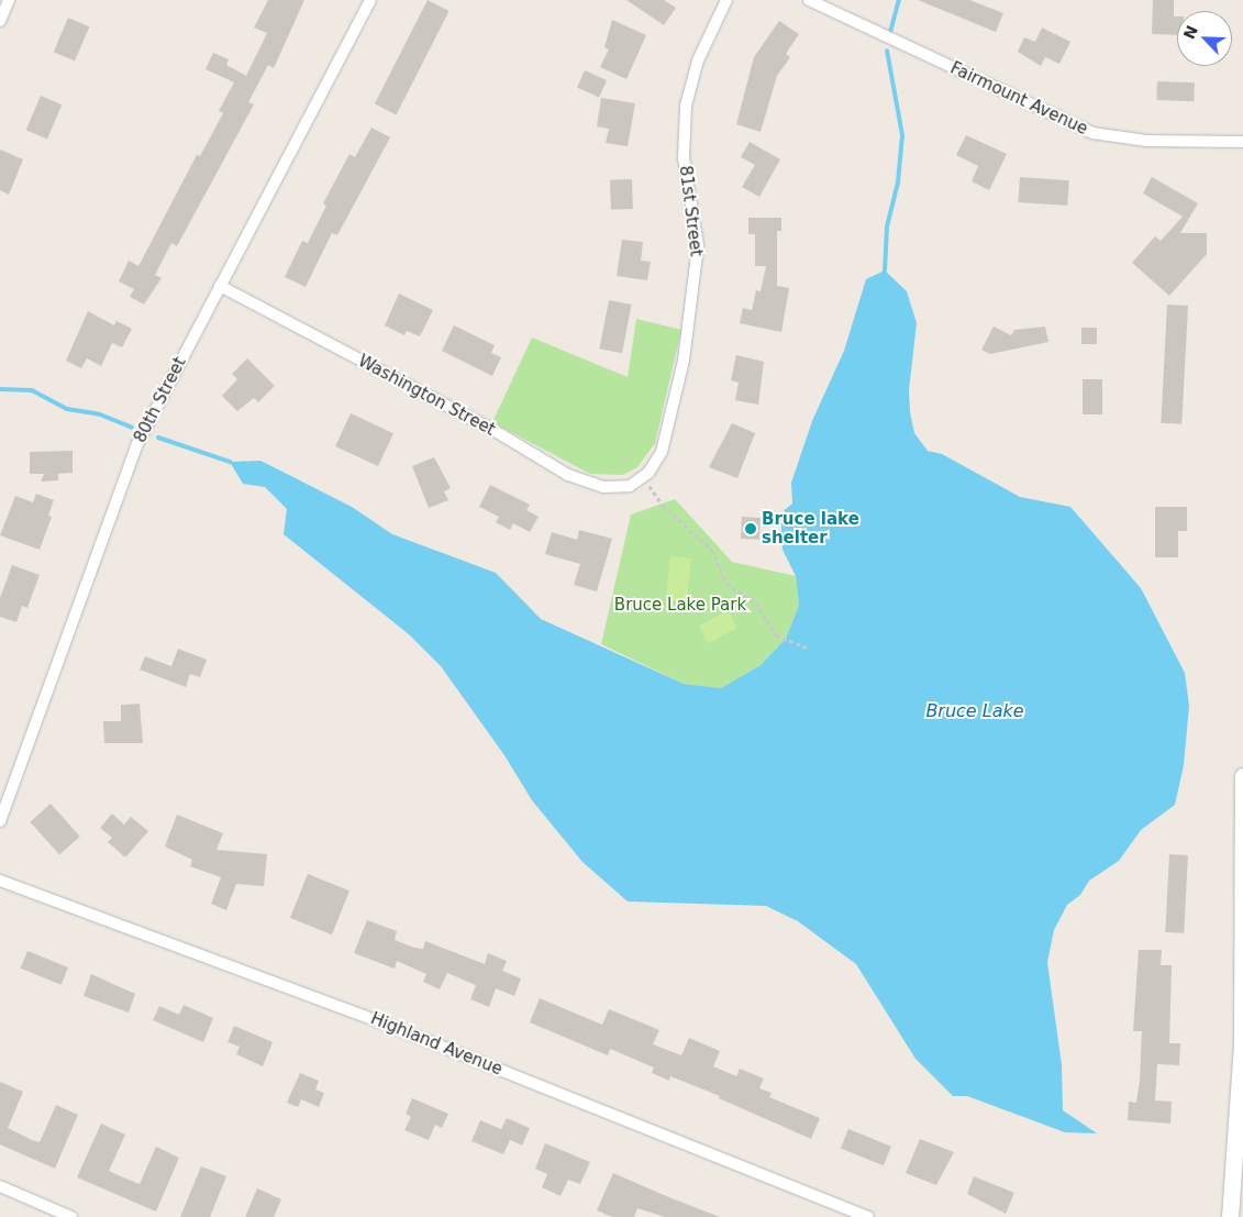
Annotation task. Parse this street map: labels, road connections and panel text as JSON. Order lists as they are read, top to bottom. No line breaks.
{"streets":{"street":["Fairmount Avenue","81st Street","Washington Street","80th Street","Highland Avenue"]},"crossings":[["81st Street","Washington Street"],["Washington Street","80th Street"]],"water":["Bruce Lake"],"parks":["Bruce Lake Park"],"places":["Bruce lake shelter"],"north":"top left"}
